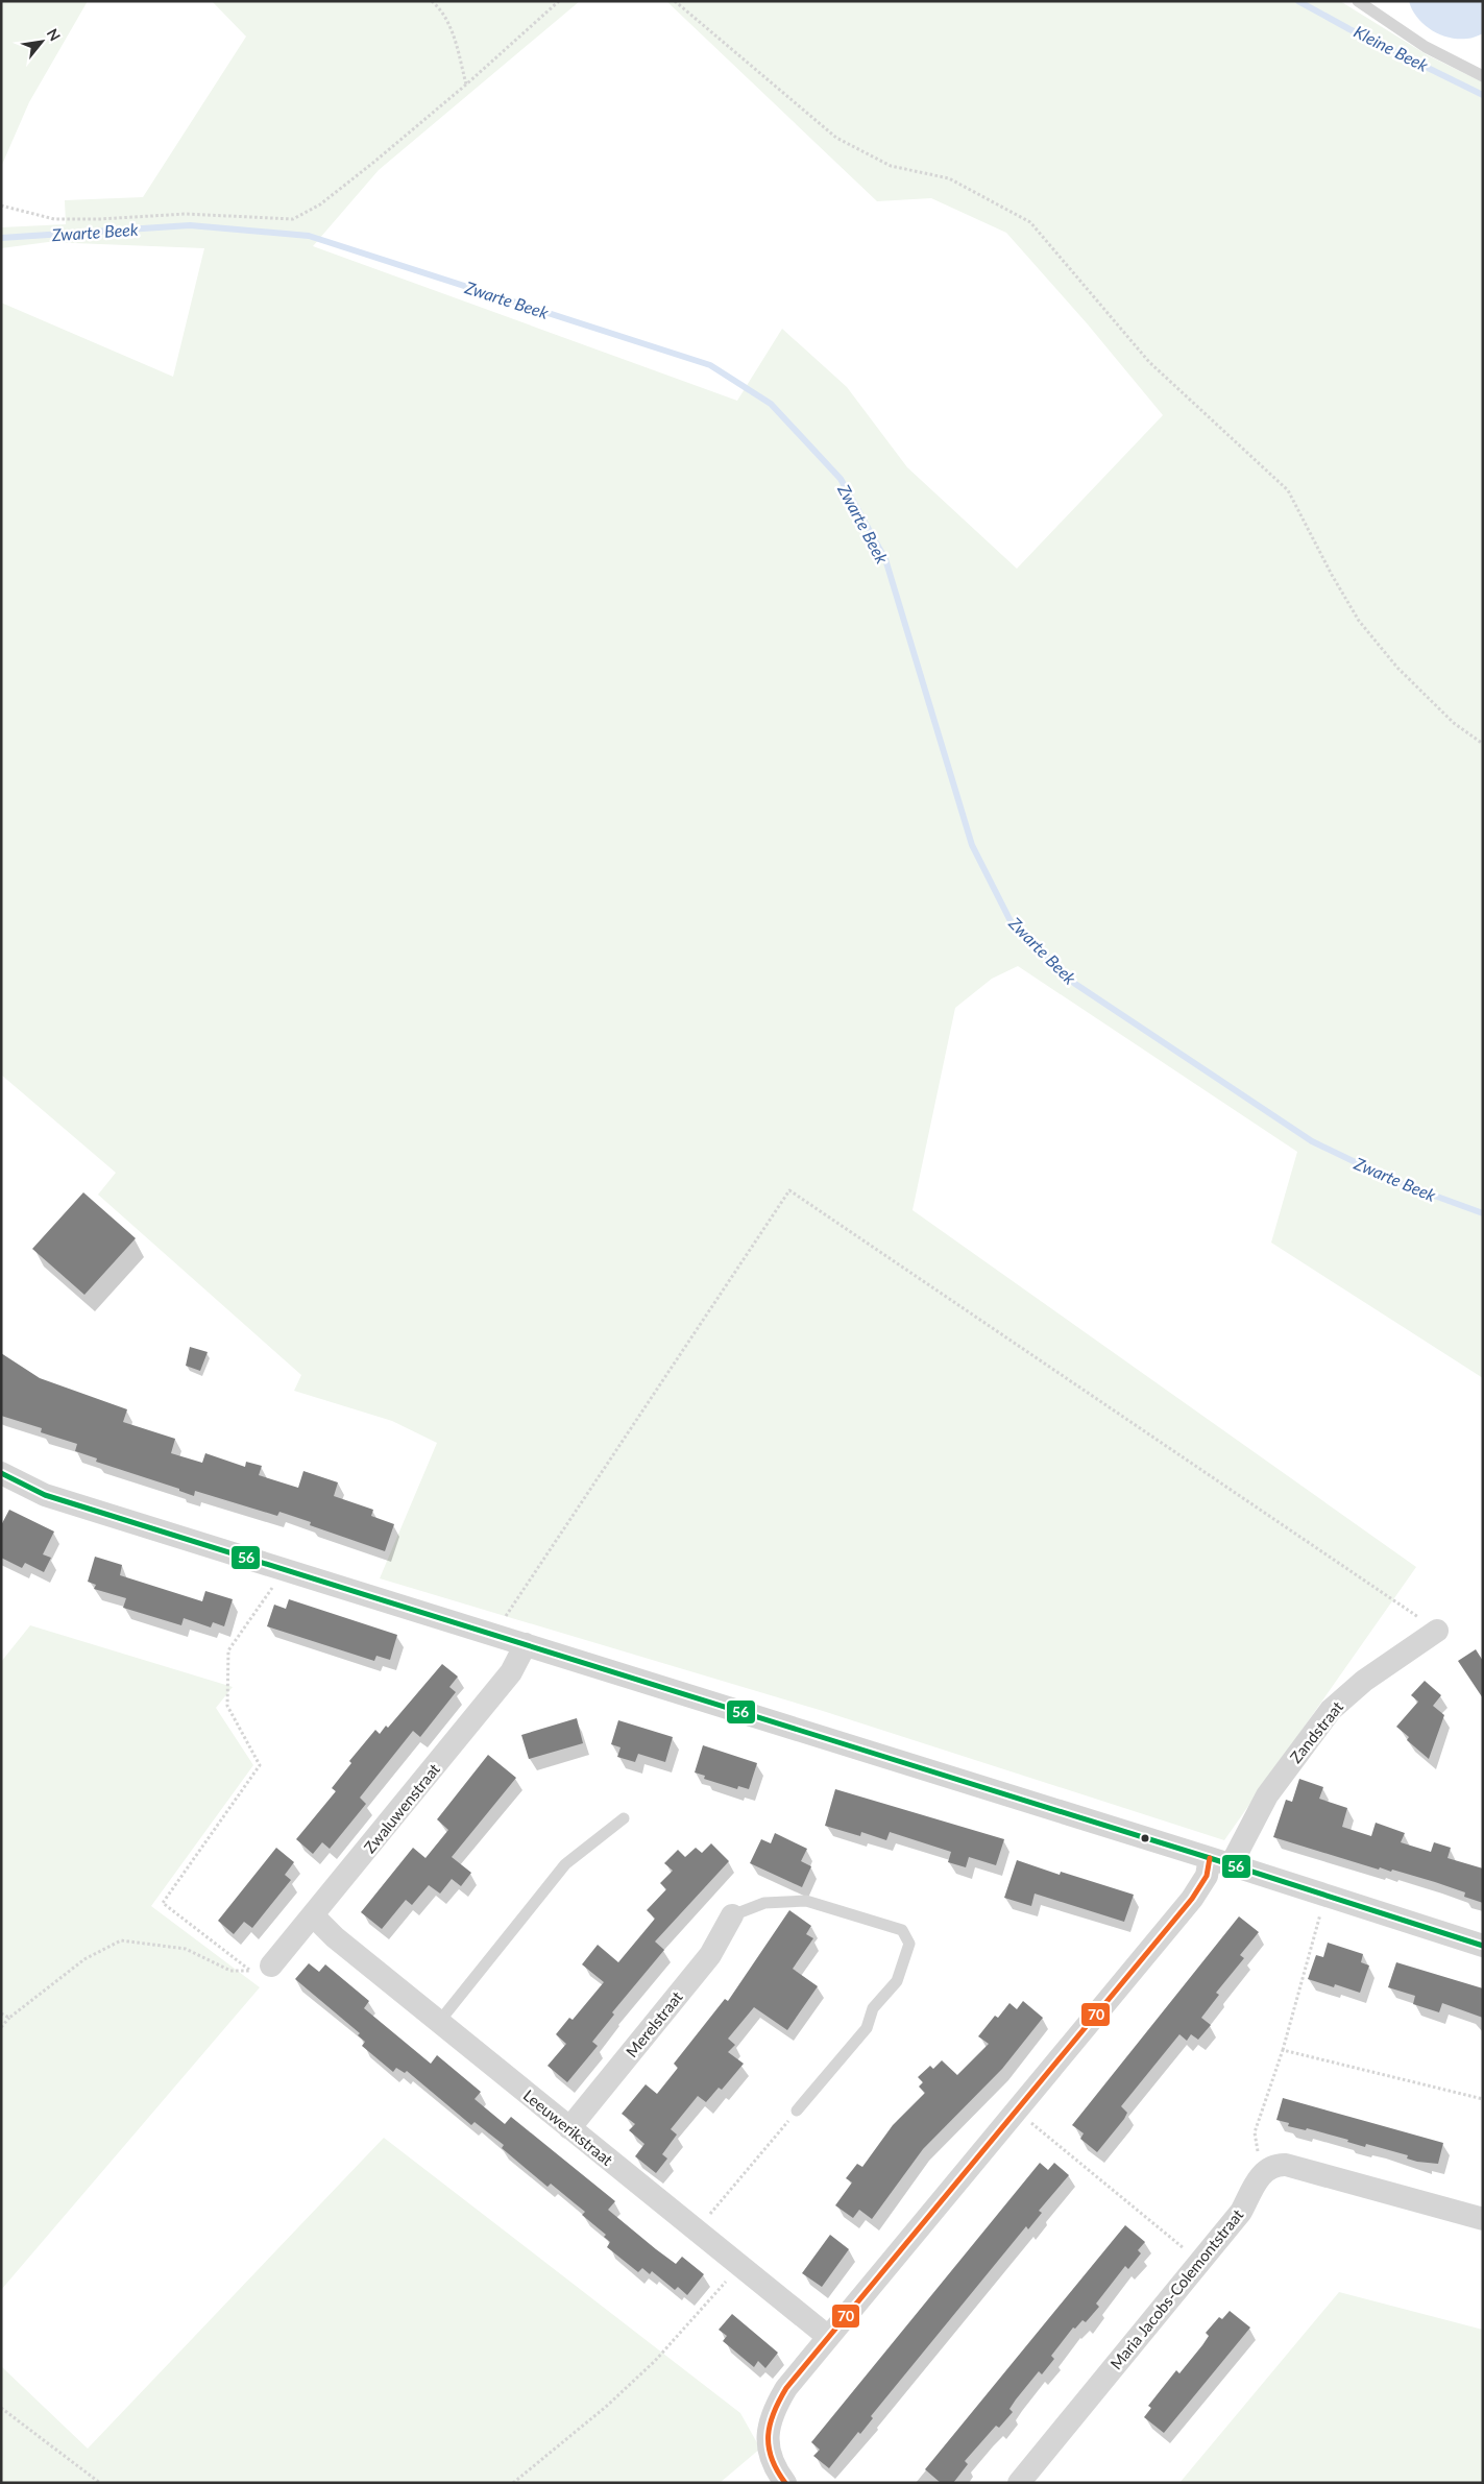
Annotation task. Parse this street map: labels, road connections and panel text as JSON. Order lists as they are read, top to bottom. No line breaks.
{"streets":{"street":["Zandstraat","Zwaluwenstraat","Merelstraat","Leeuwerikstraat","Maria Jacobs-Colemontstraat"]},"crossings":[["Zandstraat","Leeuwerikstraat"],["Zwaluwenstraat","Leeuwerikstraat"],["Merelstraat","Leeuwerikstraat"]],"water":["Kleine Beek","Zwarte Beek"],"lines":["transit line 56","transit line 70"],"north":"top right"}
